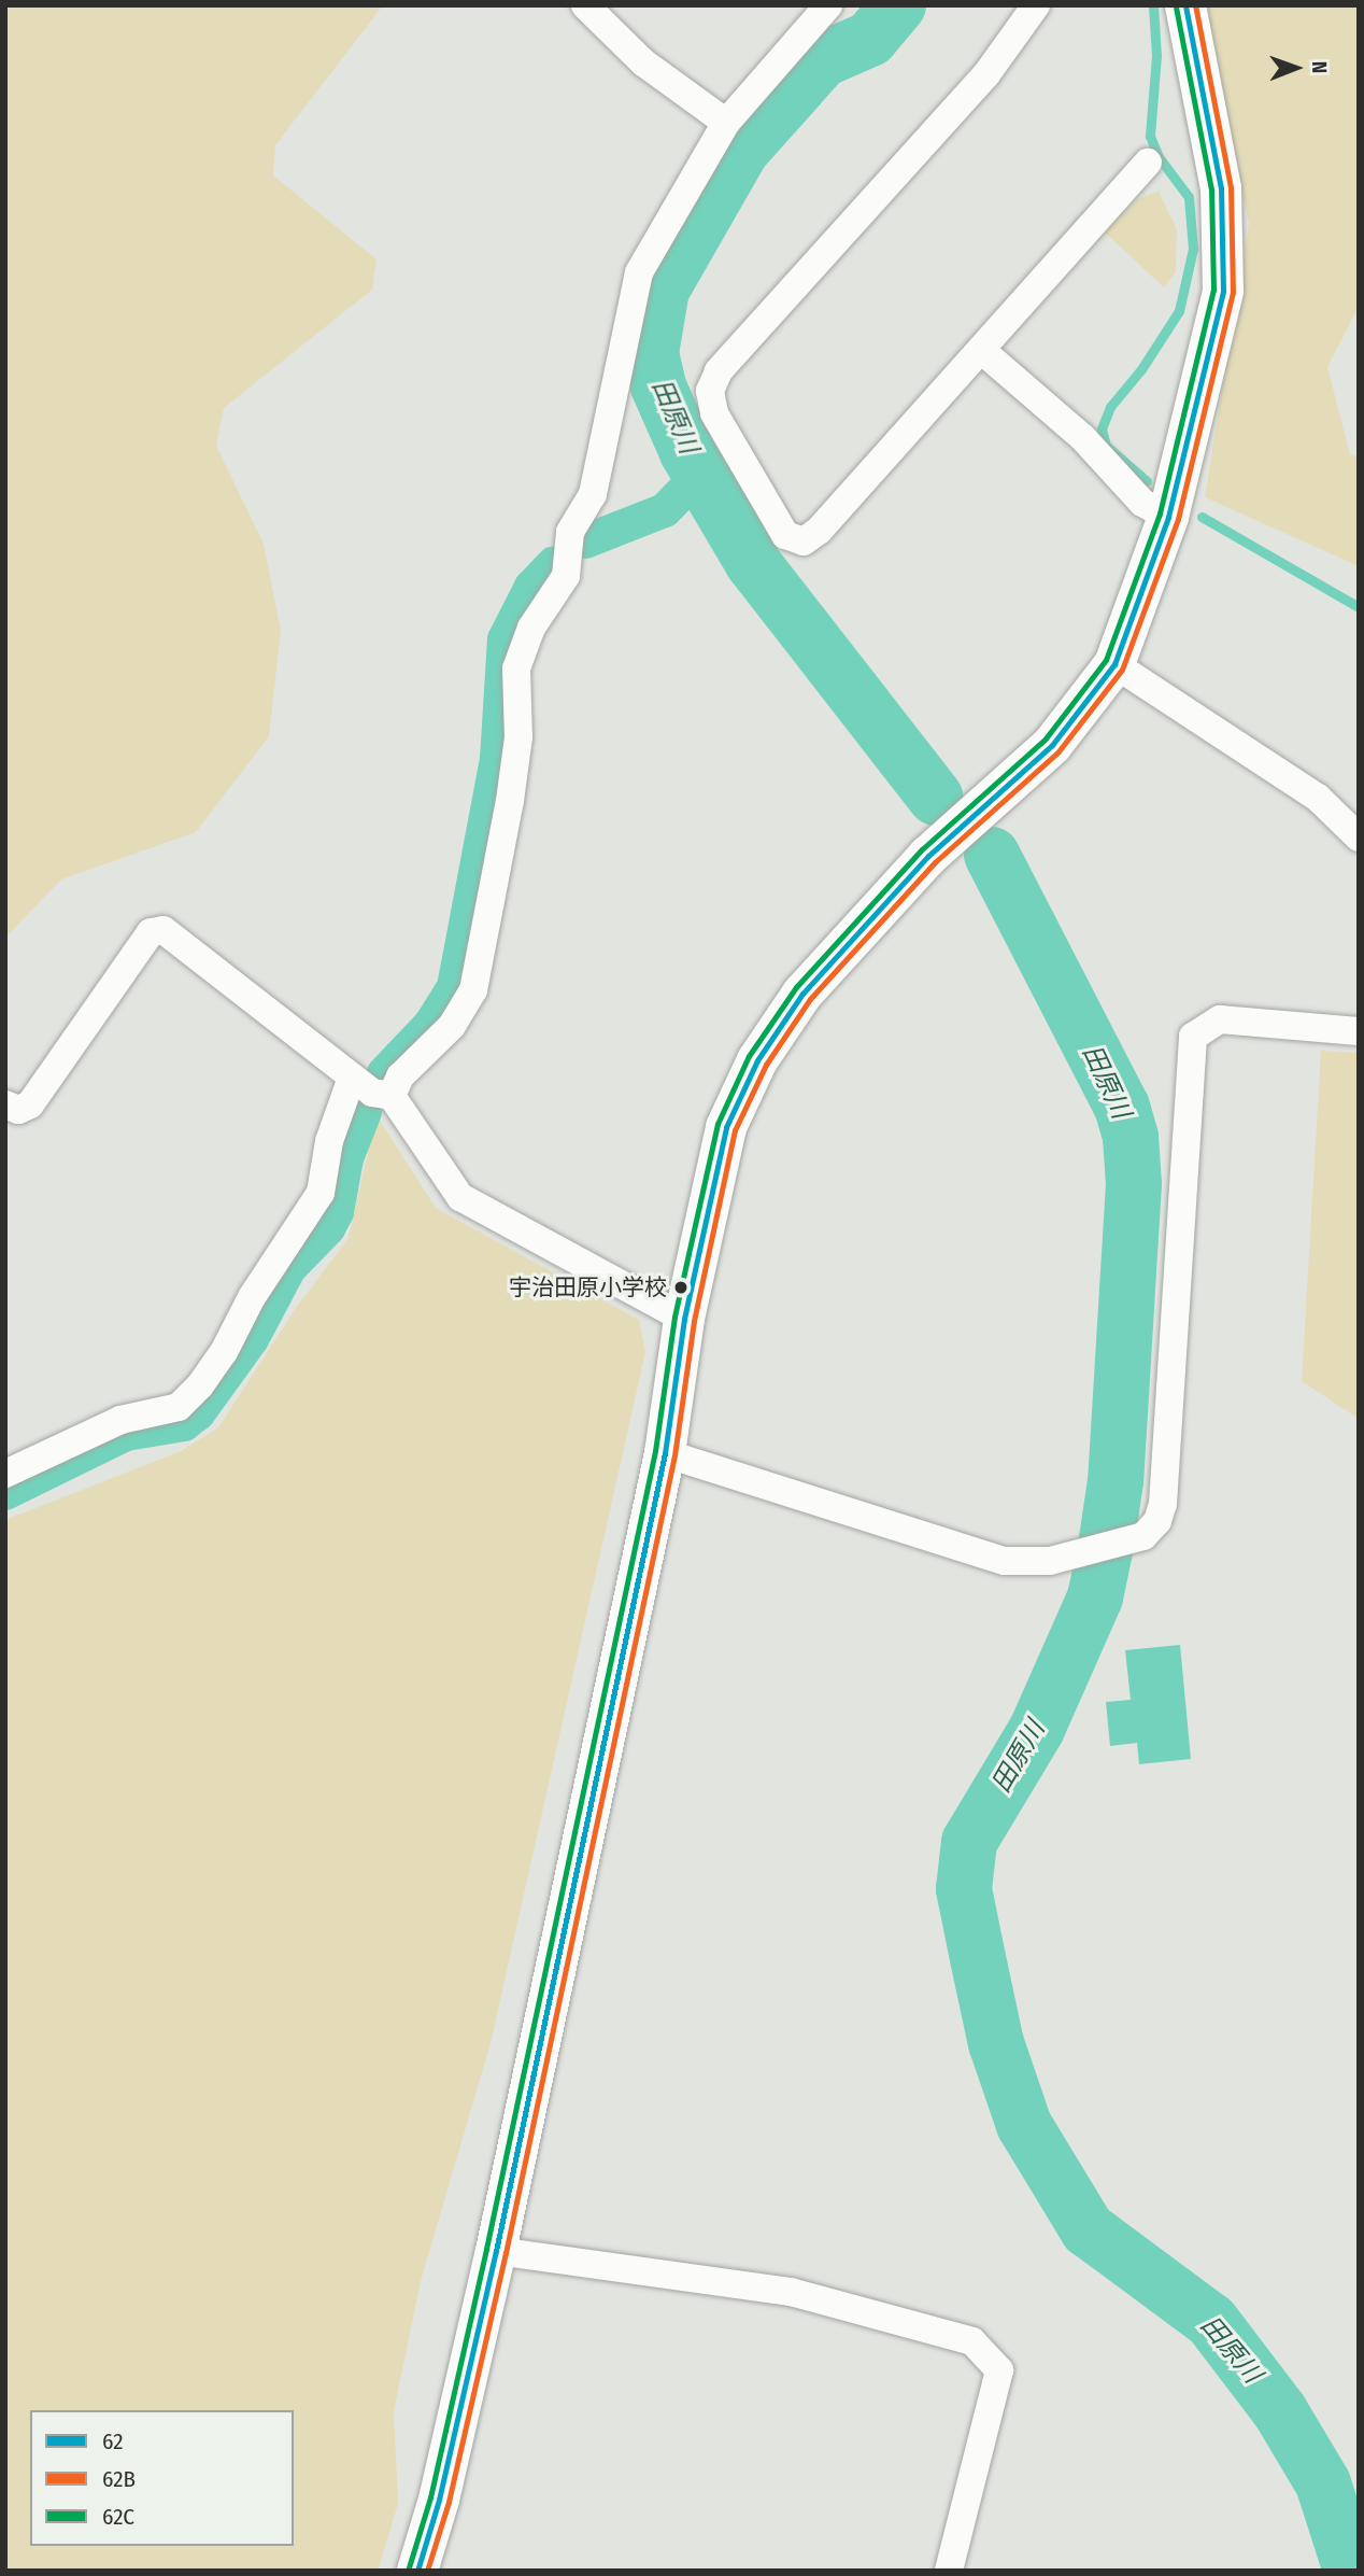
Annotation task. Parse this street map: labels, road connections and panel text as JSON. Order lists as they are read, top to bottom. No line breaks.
{"water":["田原川"],"places":["宇治田原小学校"],"lines":["transit line 62","transit line 62B","transit line 62C"],"legend":["62","62B","62C"],"north":"right"}
